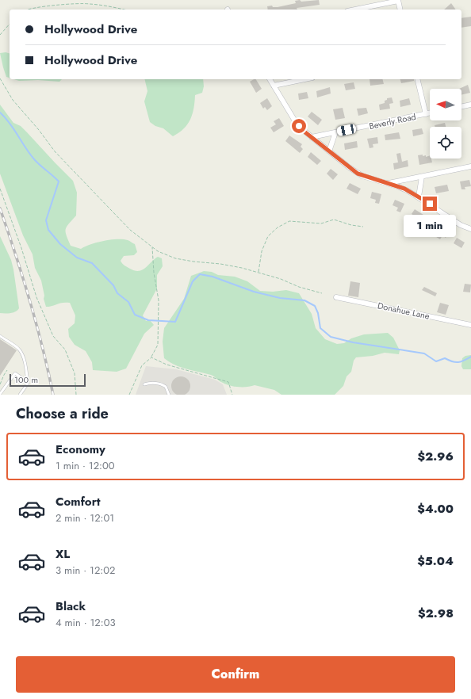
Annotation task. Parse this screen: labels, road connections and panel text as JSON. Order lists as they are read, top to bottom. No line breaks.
{"streets":{"street":["Beverly Road","Donahue Lane"]},"scale_bar":"100 m","north":"left","page":{"banner":["Hollywood Drive","Hollywood Drive"],"bubble":"1 min","scale":"100 m","heading":"Choose a ride","list":[{"name":"Economy","note":"1 min · 12:00","value":"$2.96"},{"name":"Comfort","note":"2 min · 12:01","value":"$4.00"},{"name":"XL","note":"3 min · 12:02","value":"$5.04"},{"name":"Black","note":"4 min · 12:03","value":"$2.98"}],"buttons":"Confirm"}}
